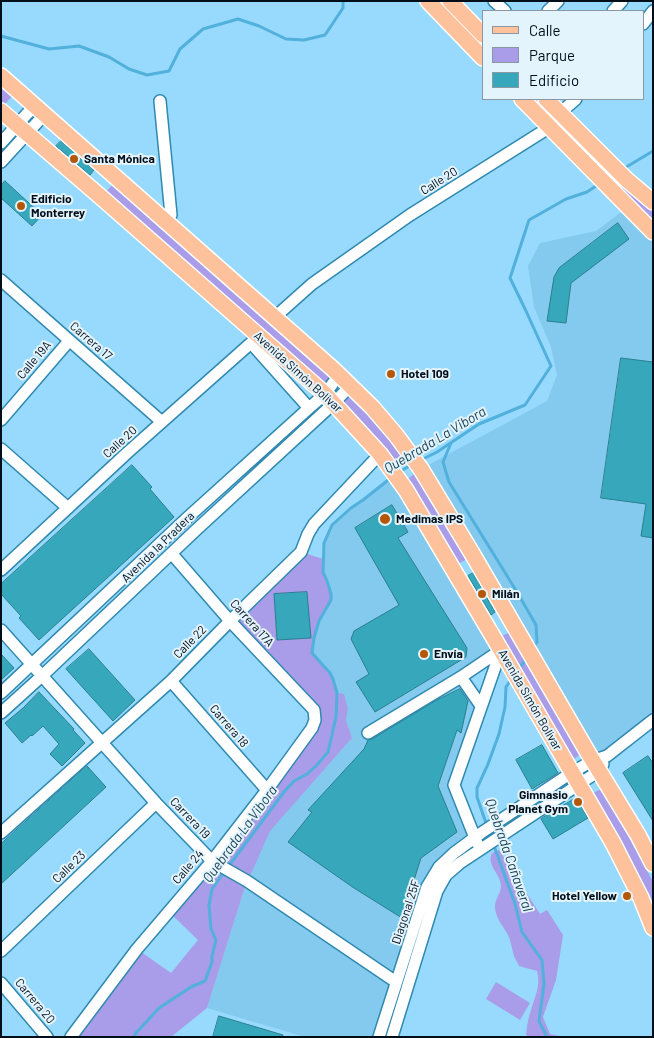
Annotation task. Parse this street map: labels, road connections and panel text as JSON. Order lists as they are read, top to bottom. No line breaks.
{"streets":{"main road":["Avenida Simón Bolívar"],"street":["Calle 20","Carrera 17","Calle 19A","Avenida la Pradera","Carrera 17A","Calle 22","Carrera 18","Carrera 19","Calle 23","Calle 24","Diagonal 25F","Carrera 20"]},"crossings":[["Calle 20","Carrera 17"],["Calle 20","Avenida Simón Bolívar"],["Carrera 17","Calle 19A"],["Avenida Simón Bolívar","Avenida la Pradera"],["Avenida Simón Bolívar","Calle 22"],["Avenida Simón Bolívar","Diagonal 25F"],["Avenida la Pradera","Carrera 17A"],["Avenida la Pradera","Carrera 19"],["Carrera 17A","Calle 22"],["Carrera 17A","Calle 24"],["Calle 22","Carrera 18"],["Calle 22","Carrera 19"],["Carrera 18","Calle 24"],["Carrera 19","Calle 23"],["Carrera 19","Calle 24"],["Carrera 19","Diagonal 25F"]],"water":["Quebrada La Vibora","Quebrada Cañaveral"],"places":["Santa Mónica","Edificio Monterrey","Hotel 109","Medimas IPS","Milán","Envía","Gimnasio Planet Gym","Hotel Yellow"],"legend":["Calle","Parque","Edificio"]}
